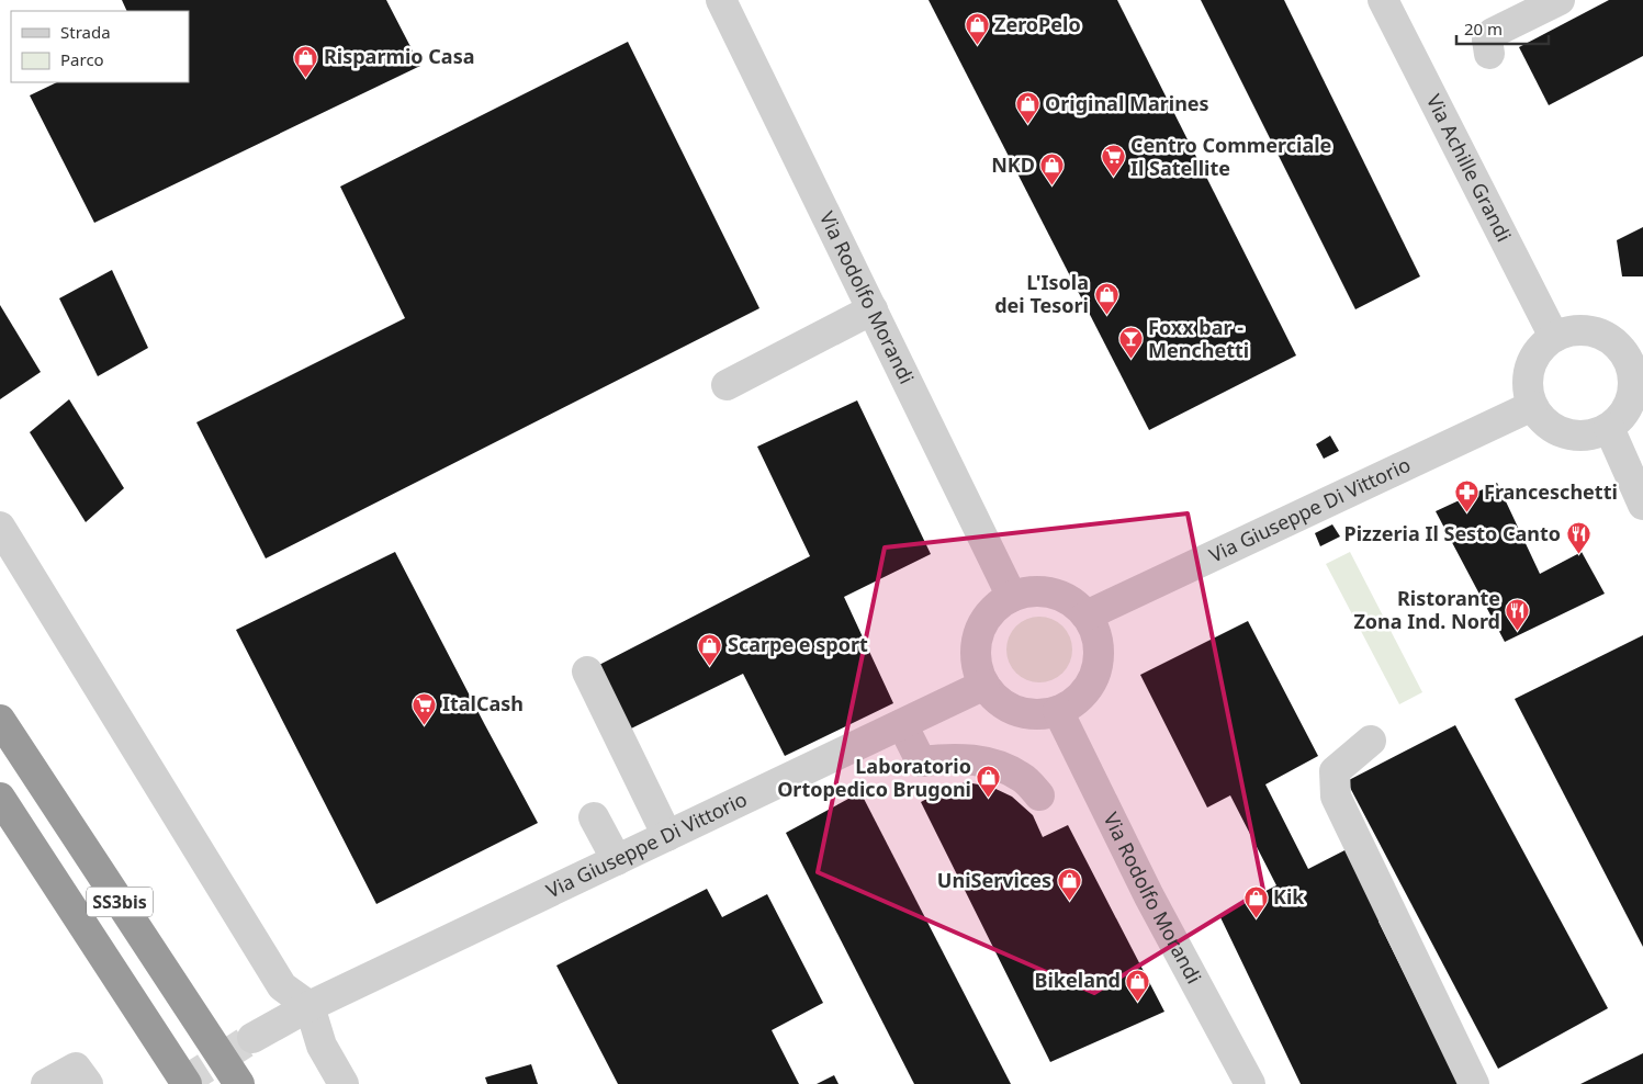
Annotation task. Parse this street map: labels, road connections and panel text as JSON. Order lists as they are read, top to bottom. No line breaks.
{"streets":{"highway":["SS3bis"],"street":["Via Achille Grandi","Via Rodolfo Morandi","Via Giuseppe Di Vittorio"]},"crossings":[["Via Achille Grandi","Via Giuseppe Di Vittorio"],["Via Rodolfo Morandi","Via Giuseppe Di Vittorio"]],"places":{"shop":["ZeroPelo","Risparmio Casa","Original Marines","NKD","L'Isola dei Tesori","Scarpe e sport","Laboratorio Ortopedico Brugoni","UniServices","Kik","Bikeland"],"supermarket":["Centro Commerciale Il Satellite","ItalCash"],"bar":["Foxx bar - Menchetti"],"pharmacy":["Franceschetti"],"restaurant":["Pizzeria Il Sesto Canto","Ristorante Zona Ind. Nord"]},"legend":["Strada","Parco"],"scale_bar":"20 m"}
